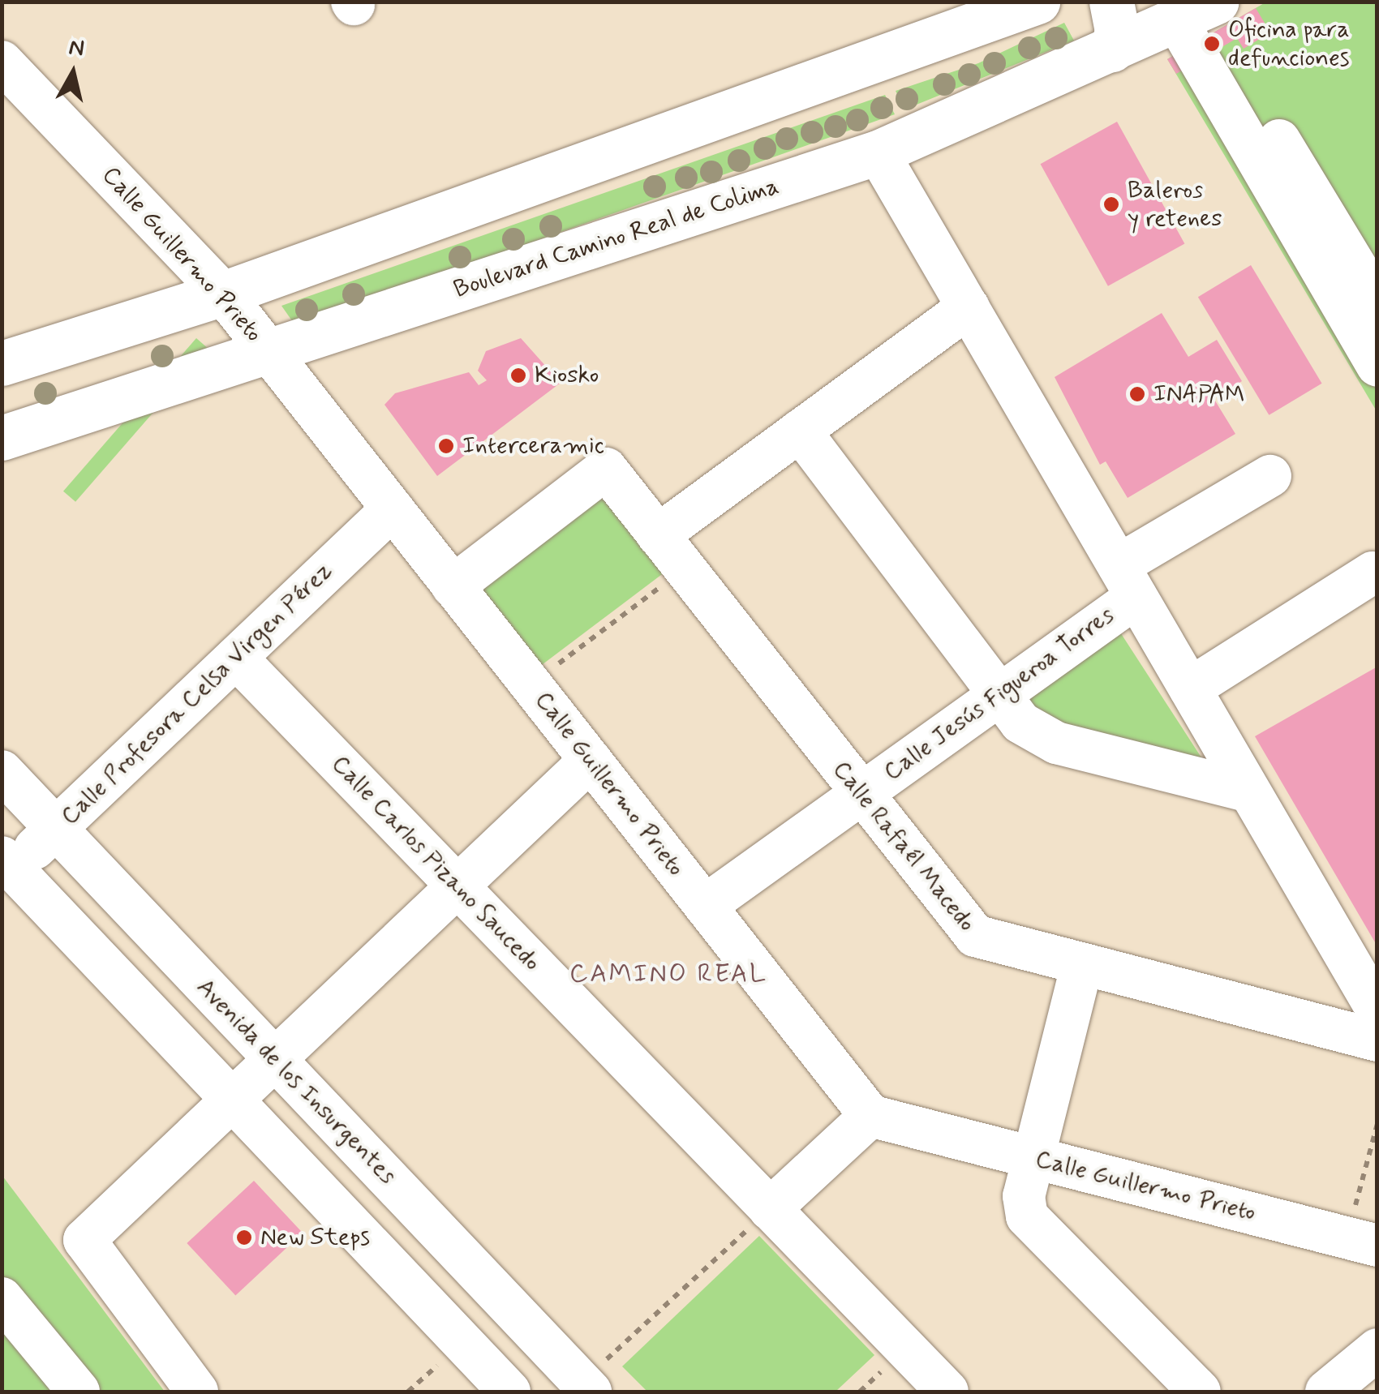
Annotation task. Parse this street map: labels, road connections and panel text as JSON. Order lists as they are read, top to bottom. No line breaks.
{"streets":{"main road":["Boulevard Camino Real de Colima"],"street":["Calle Guillermo Prieto","Calle Profesora Celsa Virgen Pérez","Calle Jesús Figueroa Torres","Calle Rafaél Macedo","Calle Carlos Pizano Saucedo","Avenida de los Insurgentes"]},"crossings":[["Boulevard Camino Real de Colima","Calle Guillermo Prieto"],["Calle Guillermo Prieto","Calle Profesora Celsa Virgen Pérez"],["Calle Guillermo Prieto","Calle Jesús Figueroa Torres"],["Calle Guillermo Prieto","Calle Rafaél Macedo"],["Calle Profesora Celsa Virgen Pérez","Calle Carlos Pizano Saucedo"],["Calle Profesora Celsa Virgen Pérez","Avenida de los Insurgentes"],["Calle Jesús Figueroa Torres","Calle Rafaél Macedo"]],"districts":["CAMINO REAL"],"places":["Oficina para defunciones","Baleros y retenes","Kiosko","INAPAM","Interceramic","New Steps"],"north":"top"}
